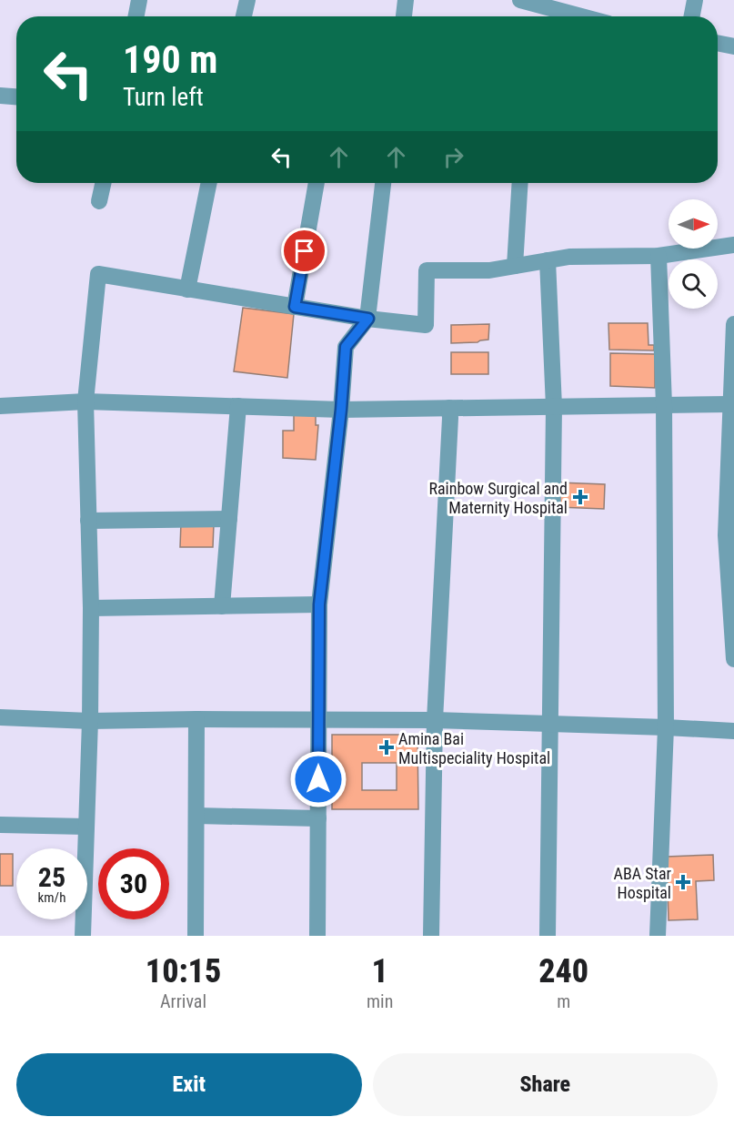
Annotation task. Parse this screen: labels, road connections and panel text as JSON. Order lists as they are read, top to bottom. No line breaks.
{"places":{"health":["Rainbow Surgical and Maternity Hospital","Amina Bai Multispeciality Hospital","ABA Star Hospital"]},"north":"right","page":{"turn":["190 m","Turn left"],"speed":"25 km/h","limit":"30","eta":["10:15","Arrival","1","min","240","m"],"buttons":["Exit","Share"]}}
